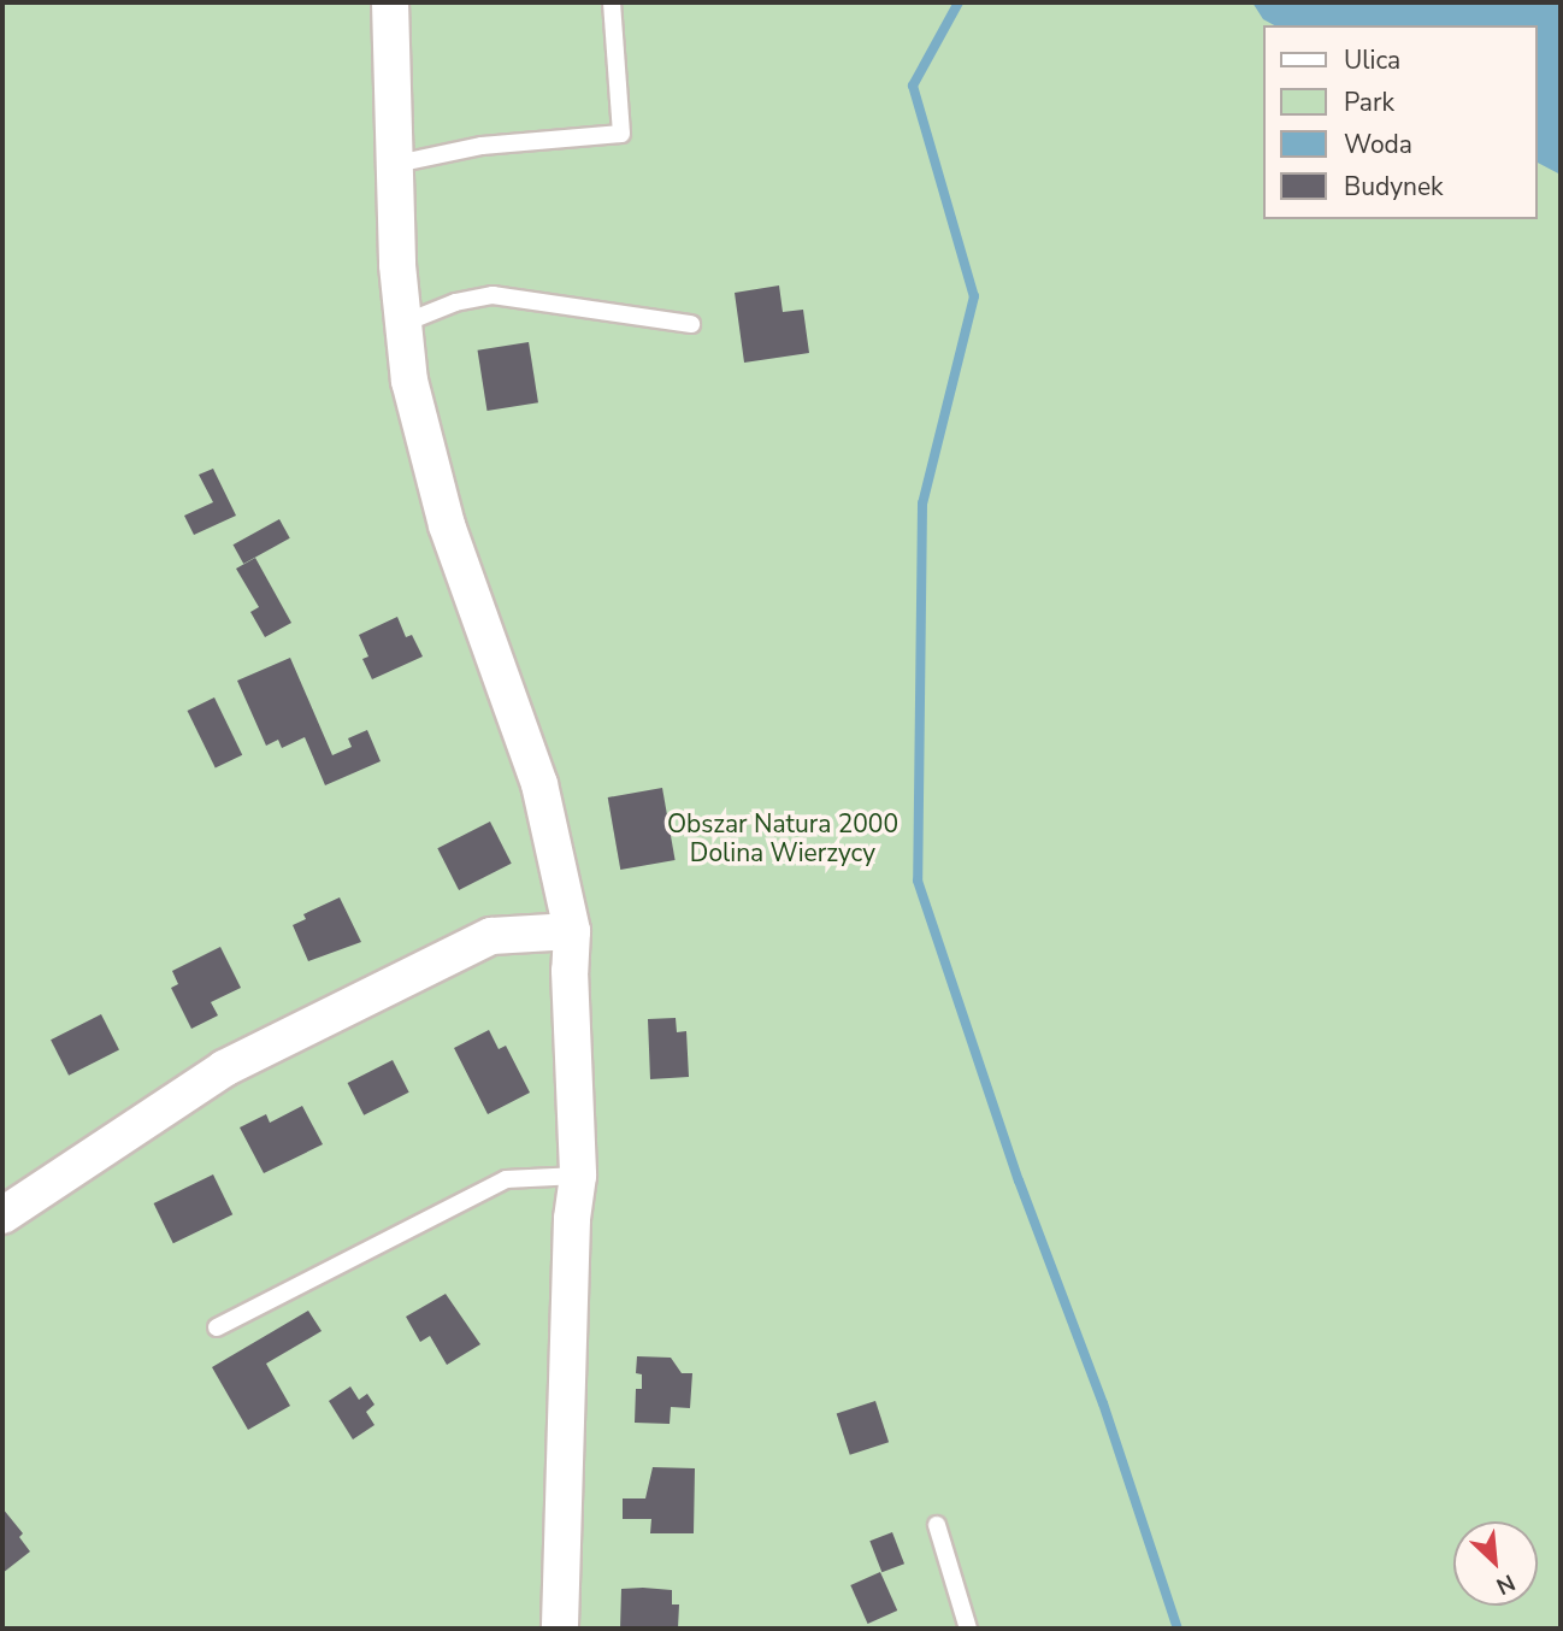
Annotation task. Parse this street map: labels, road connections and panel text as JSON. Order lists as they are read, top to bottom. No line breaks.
{"parks":["Obszar Natura 2000 Dolina Wierzycy"],"legend":["Ulica","Park","Woda","Budynek"],"north":"bottom right"}
